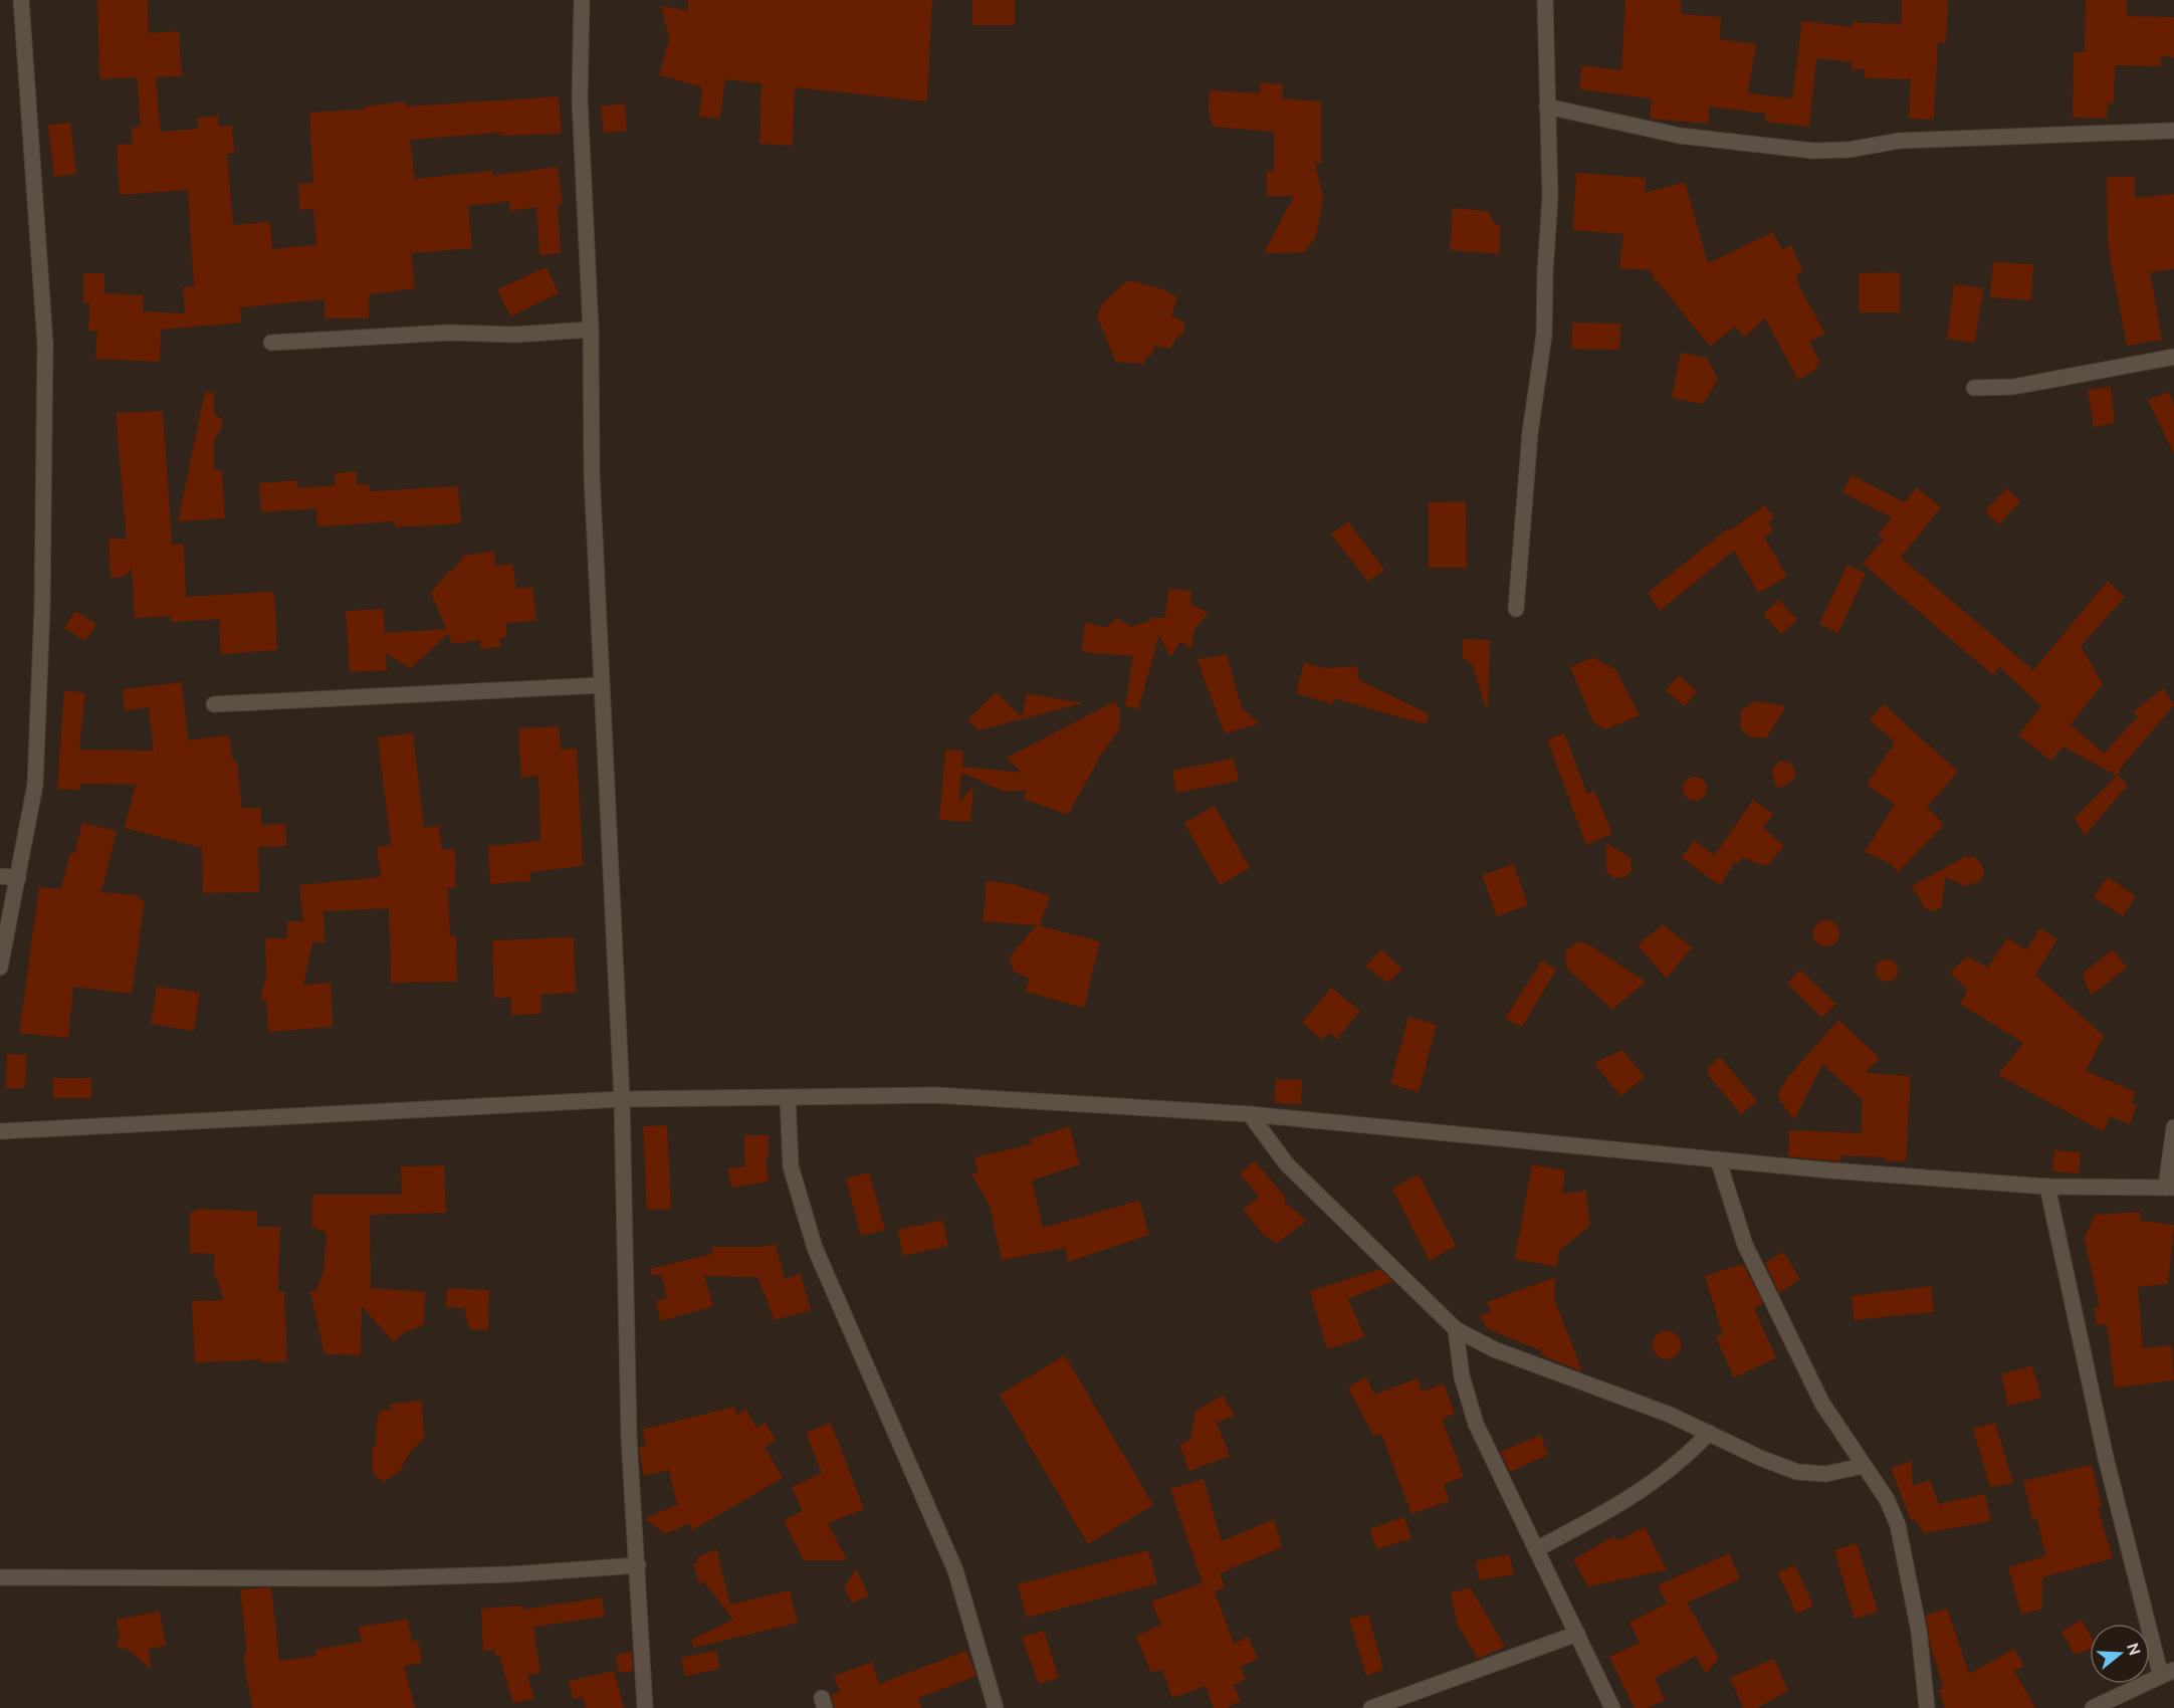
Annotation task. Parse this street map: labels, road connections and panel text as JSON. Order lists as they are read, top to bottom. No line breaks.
{"north":"right"}
